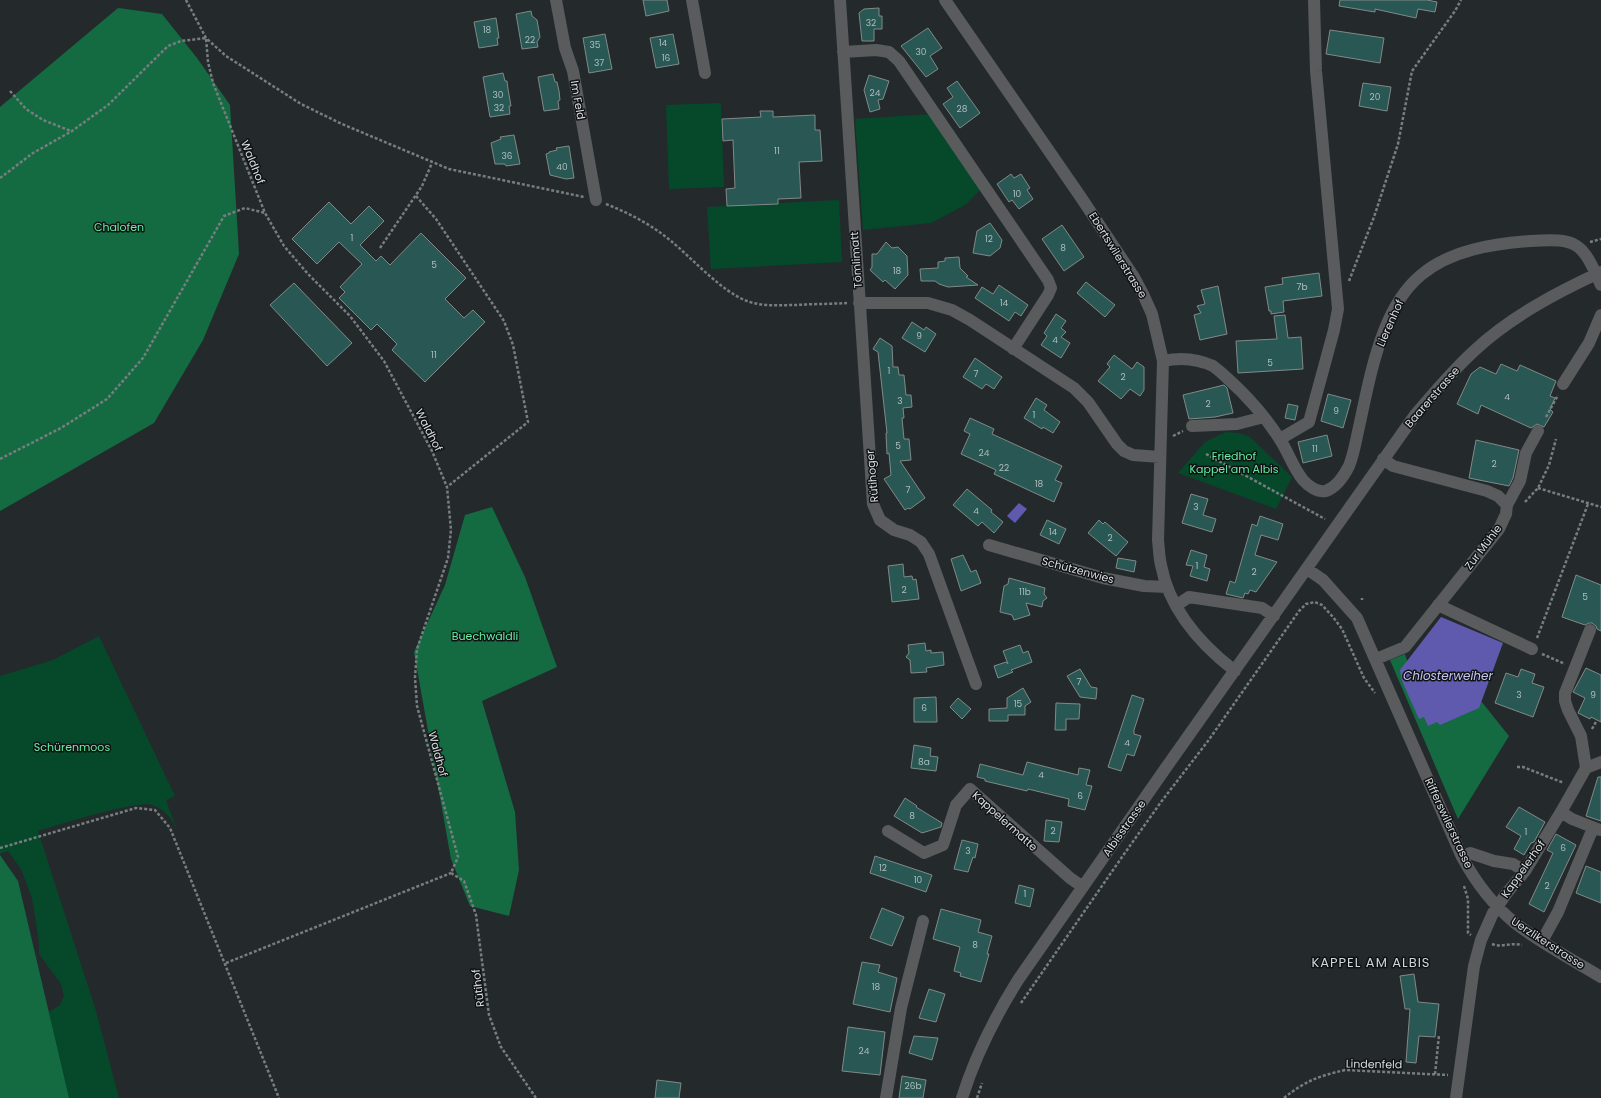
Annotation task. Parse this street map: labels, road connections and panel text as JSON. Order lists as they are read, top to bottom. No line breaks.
{"streets":{"street":["Im Feld","Ebertswilerstrasse","Tömlimatt","Lierenhof","Baarerstrasse","Rütihoger","Zur Mühle","Schützenwies","Kappelermatte","Rifferswilerstrasse","Albisstrasse","Kappelerhof","Uerzlikerstrasse"],"path":["Waldhof","Rütihof","Lindenfeld"]},"crossings":[["Waldhof","Rütihof"],["Ebertswilerstrasse","Tömlimatt"],["Ebertswilerstrasse","Lierenhof"],["Ebertswilerstrasse","Schützenwies"],["Ebertswilerstrasse","Albisstrasse"],["Tömlimatt","Rütihoger"],["Lierenhof","Baarerstrasse"],["Baarerstrasse","Rifferswilerstrasse"],["Baarerstrasse","Albisstrasse"],["Zur Mühle","Rifferswilerstrasse"],["Kappelermatte","Albisstrasse"],["Rifferswilerstrasse","Albisstrasse"],["Rifferswilerstrasse","Kappelerhof"],["Rifferswilerstrasse","Uerzlikerstrasse"],["Kappelerhof","Uerzlikerstrasse"]],"districts":["KAPPEL AM ALBIS"],"water":["Chlosterweiher"],"parks":["Chalofen","Friedhof Kappel am Albis","Buechwäldli","Schürenmoos"],"house_numbers":["32","18","22","14","35","30","16","37","24","30","20","32","28","11","36","40","10","1","12","8","5","18","7b","14","9","4","11","5","1","7","2","4","3","2","9","1","5","11","24","2","22","18","7","3","4","14","2","1","2","2","11b","5","7","3","9","15","6","4","8a","4","6","8","2","1","6","3","12","10","2","1","8","18","24","26b"]}
